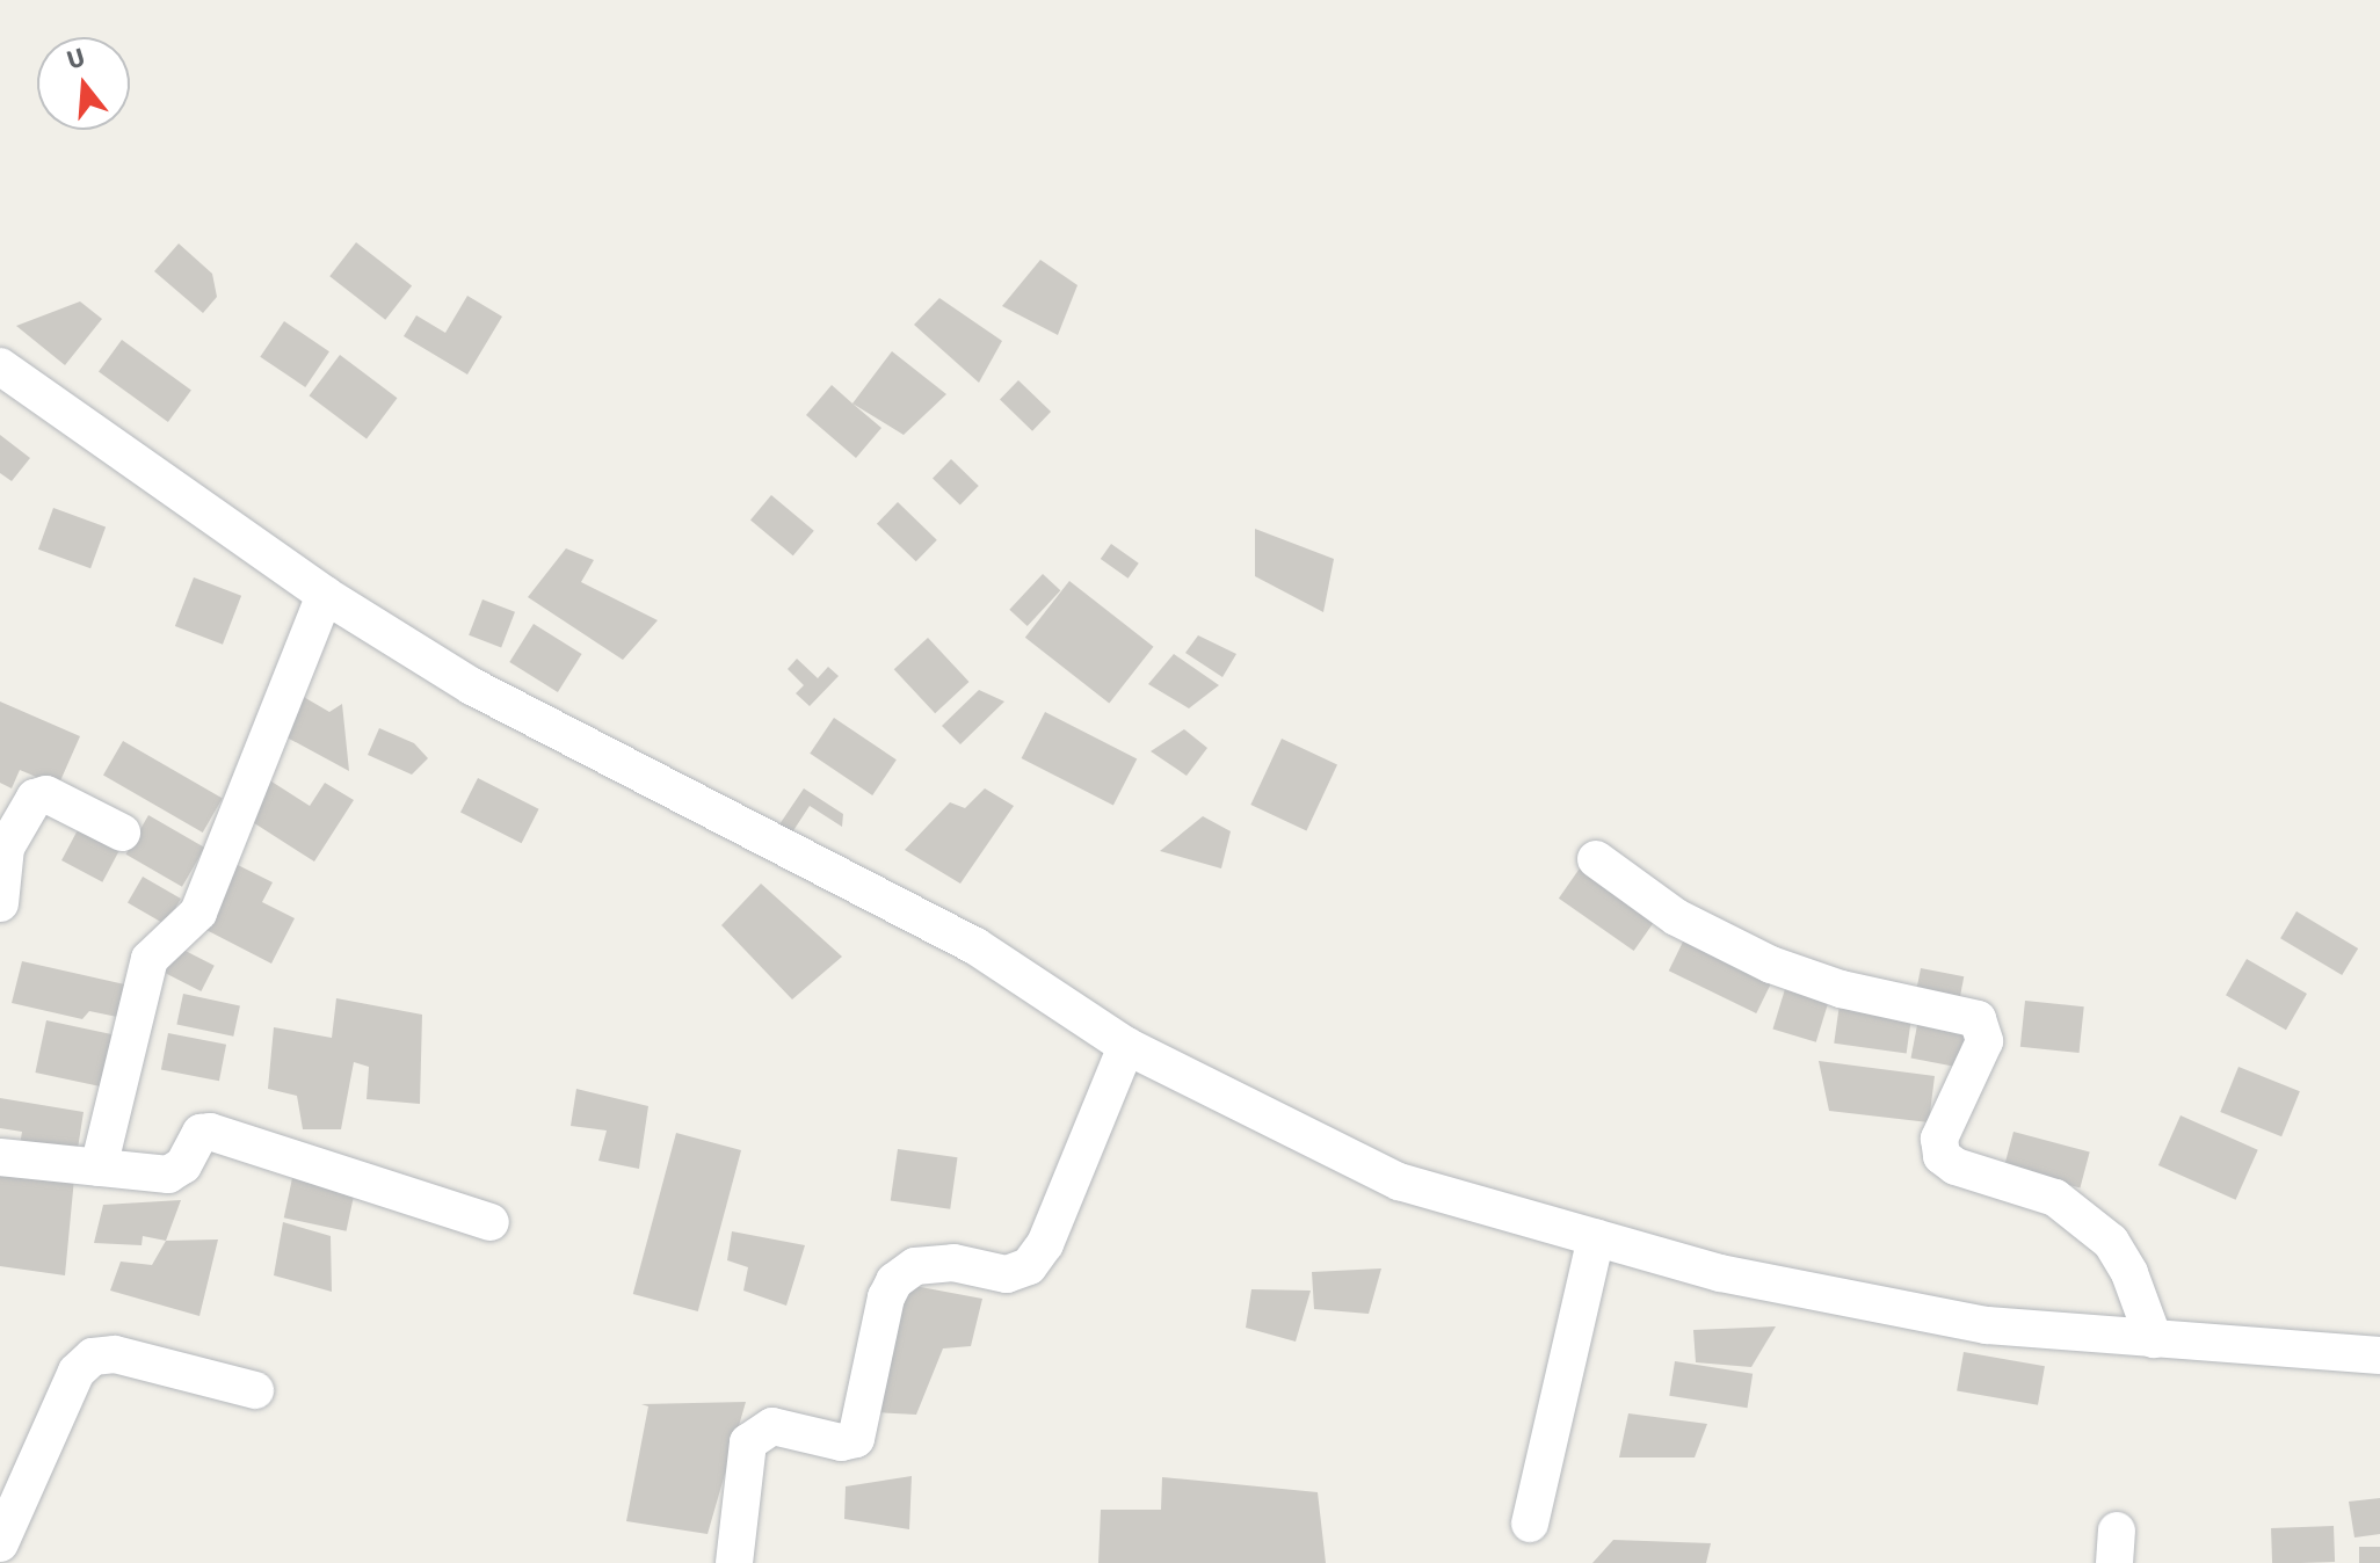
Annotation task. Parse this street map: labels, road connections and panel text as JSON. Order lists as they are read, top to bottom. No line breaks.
{"north":"top"}
